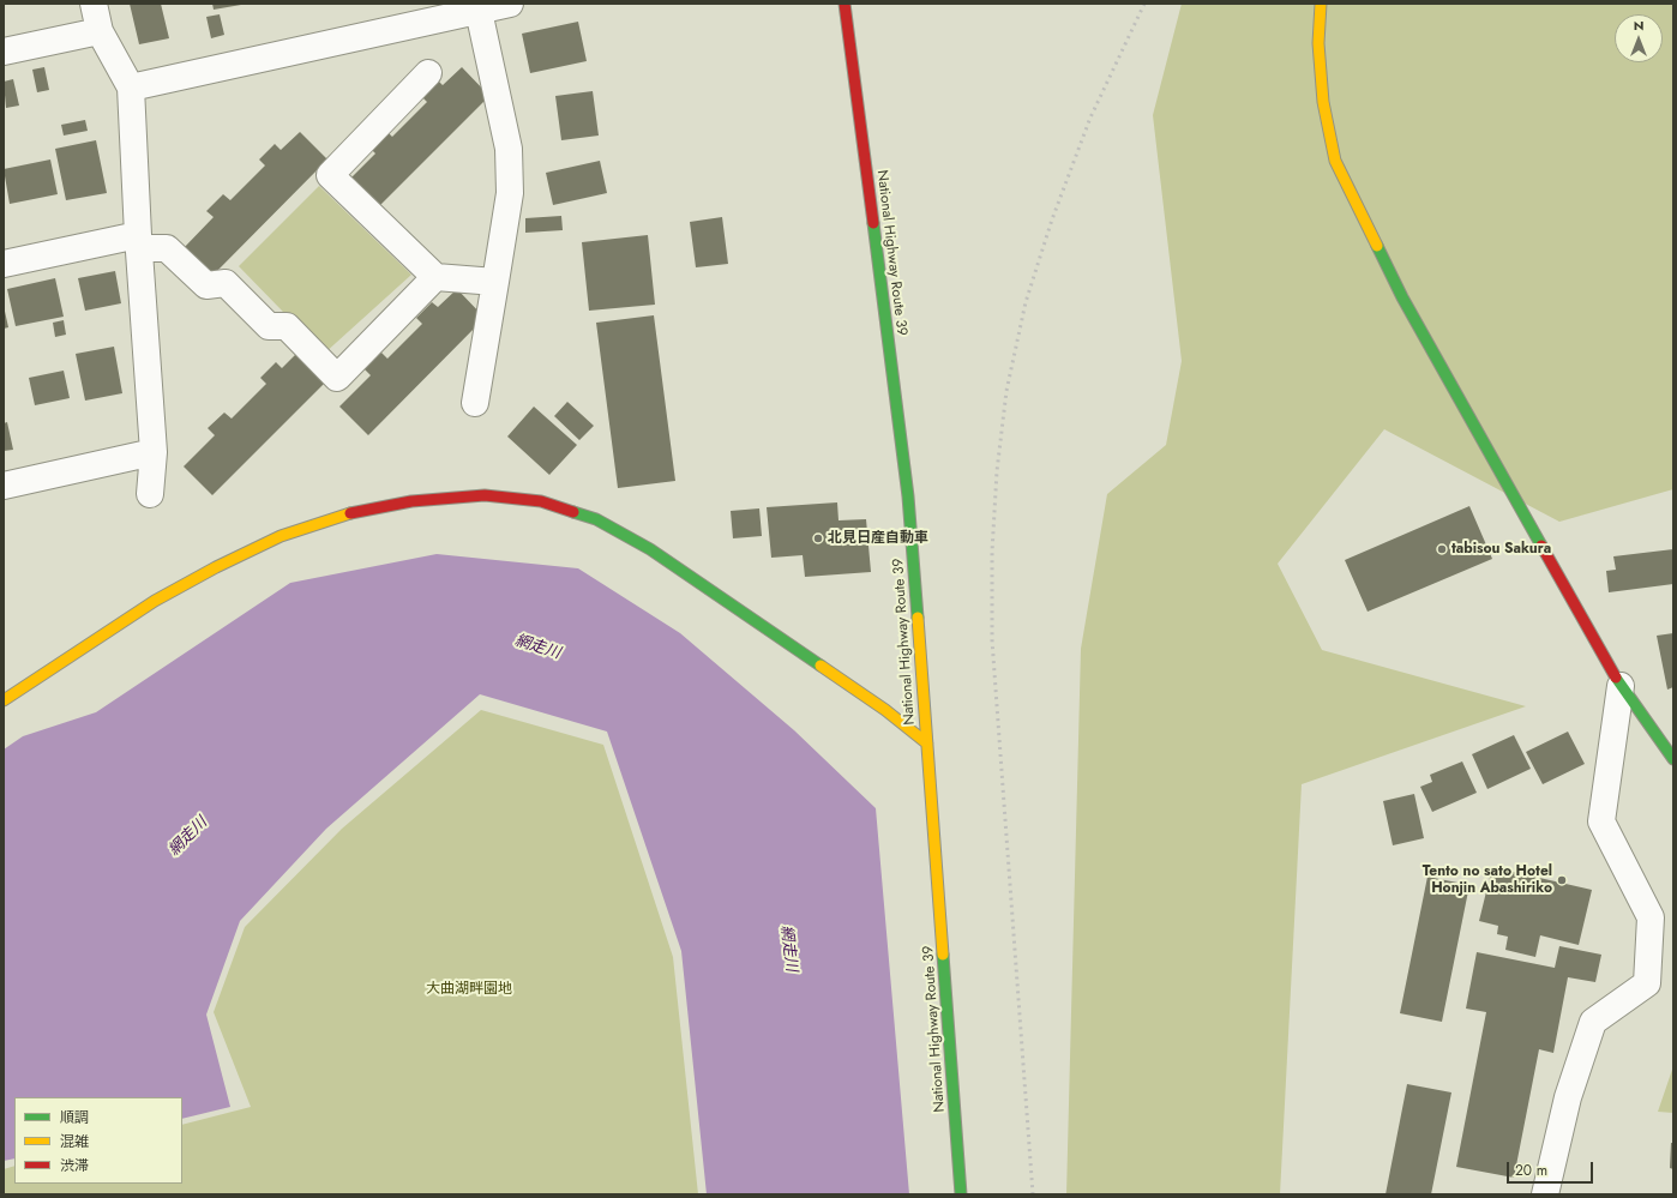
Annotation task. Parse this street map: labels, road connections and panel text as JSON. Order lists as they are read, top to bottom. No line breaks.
{"streets":{"main road":["National Highway Route 39"]},"water":["網走川"],"parks":["大曲湖畔園地"],"places":["北見日産自動車","tabisou Sakura","Tento no sato Hotel Honjin Abashiriko"],"legend":["順調","混雑","渋滞"],"scale_bar":"20 m","north":"top"}
